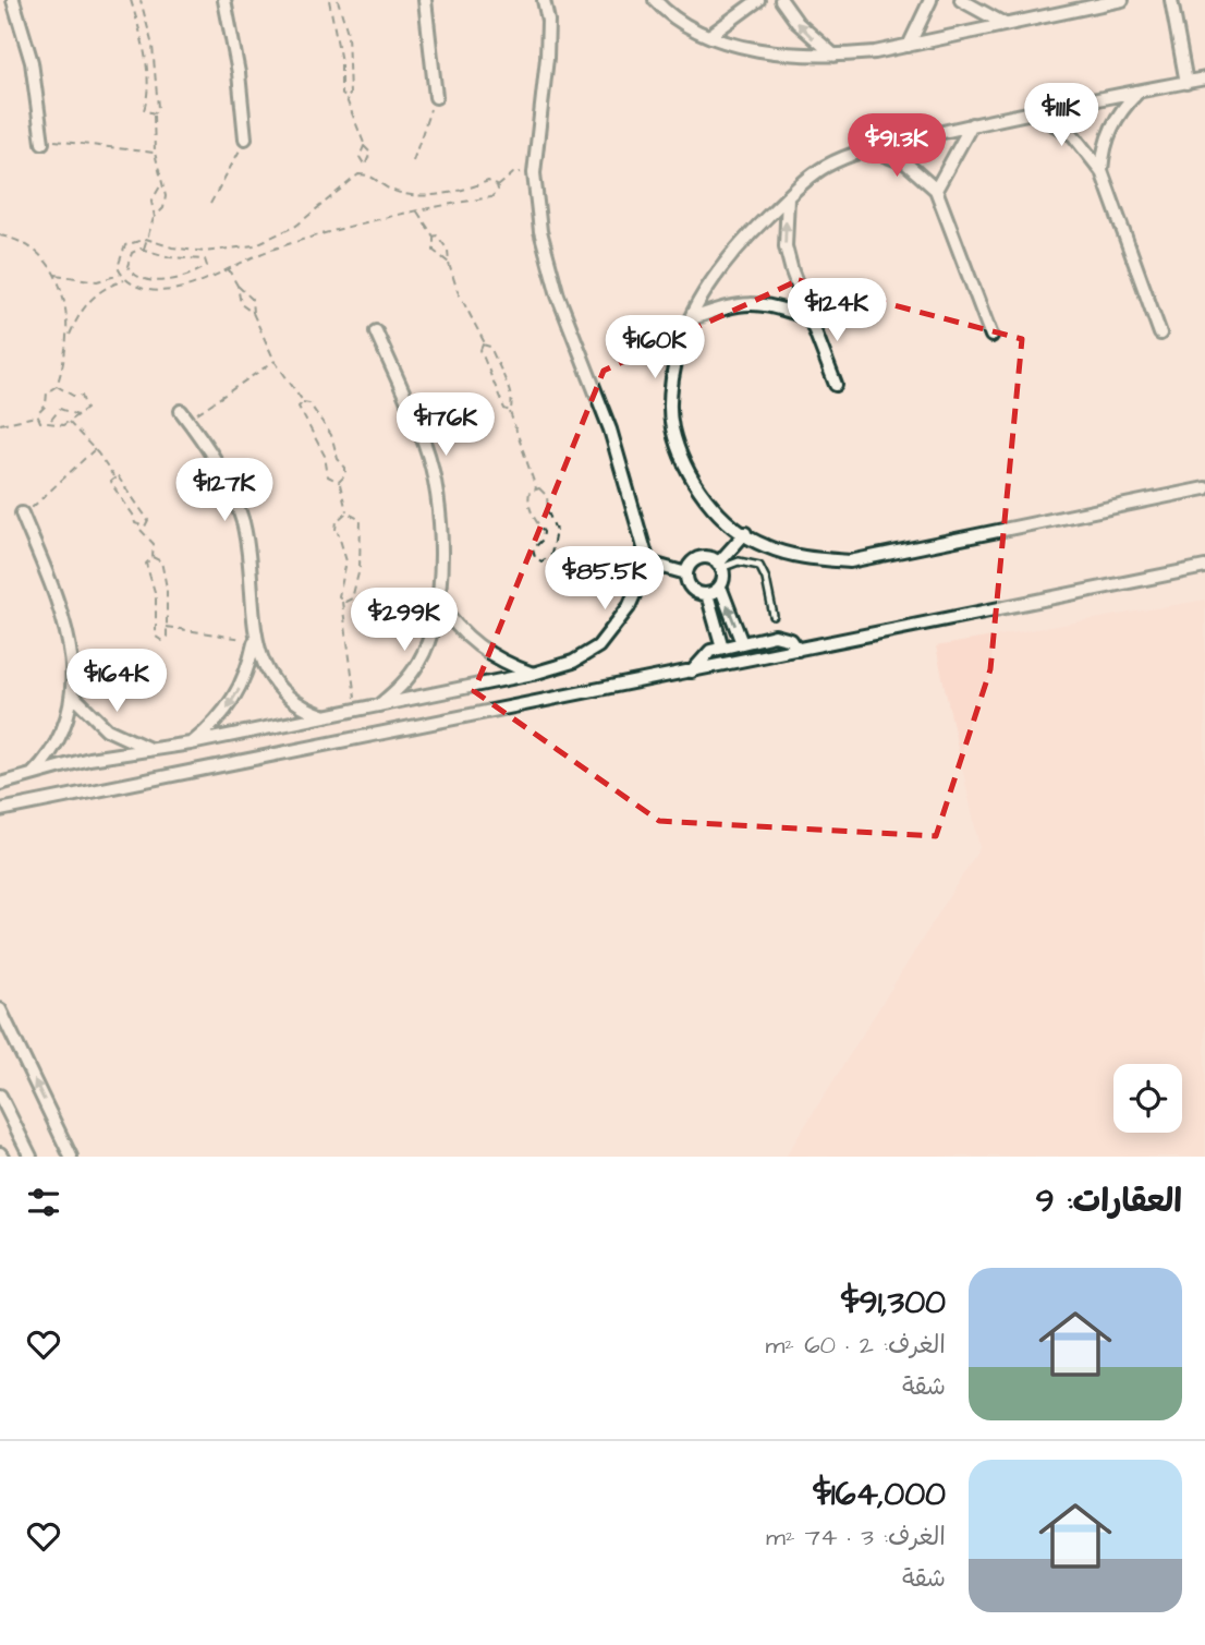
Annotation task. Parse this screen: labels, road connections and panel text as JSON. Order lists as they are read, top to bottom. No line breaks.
{"page":{"price":["$111K","$91.3K","$124K","$160K","$176K","$127K","$85.5K","$299K","$164K"],"heading":"العقارات: 9","list":[{"name":"$91,300","note":"الغرف: 2 · 60 m² · شقة"},{"name":"$164,000","note":"الغرف: 3 · 74 m² · شقة"}]}}
